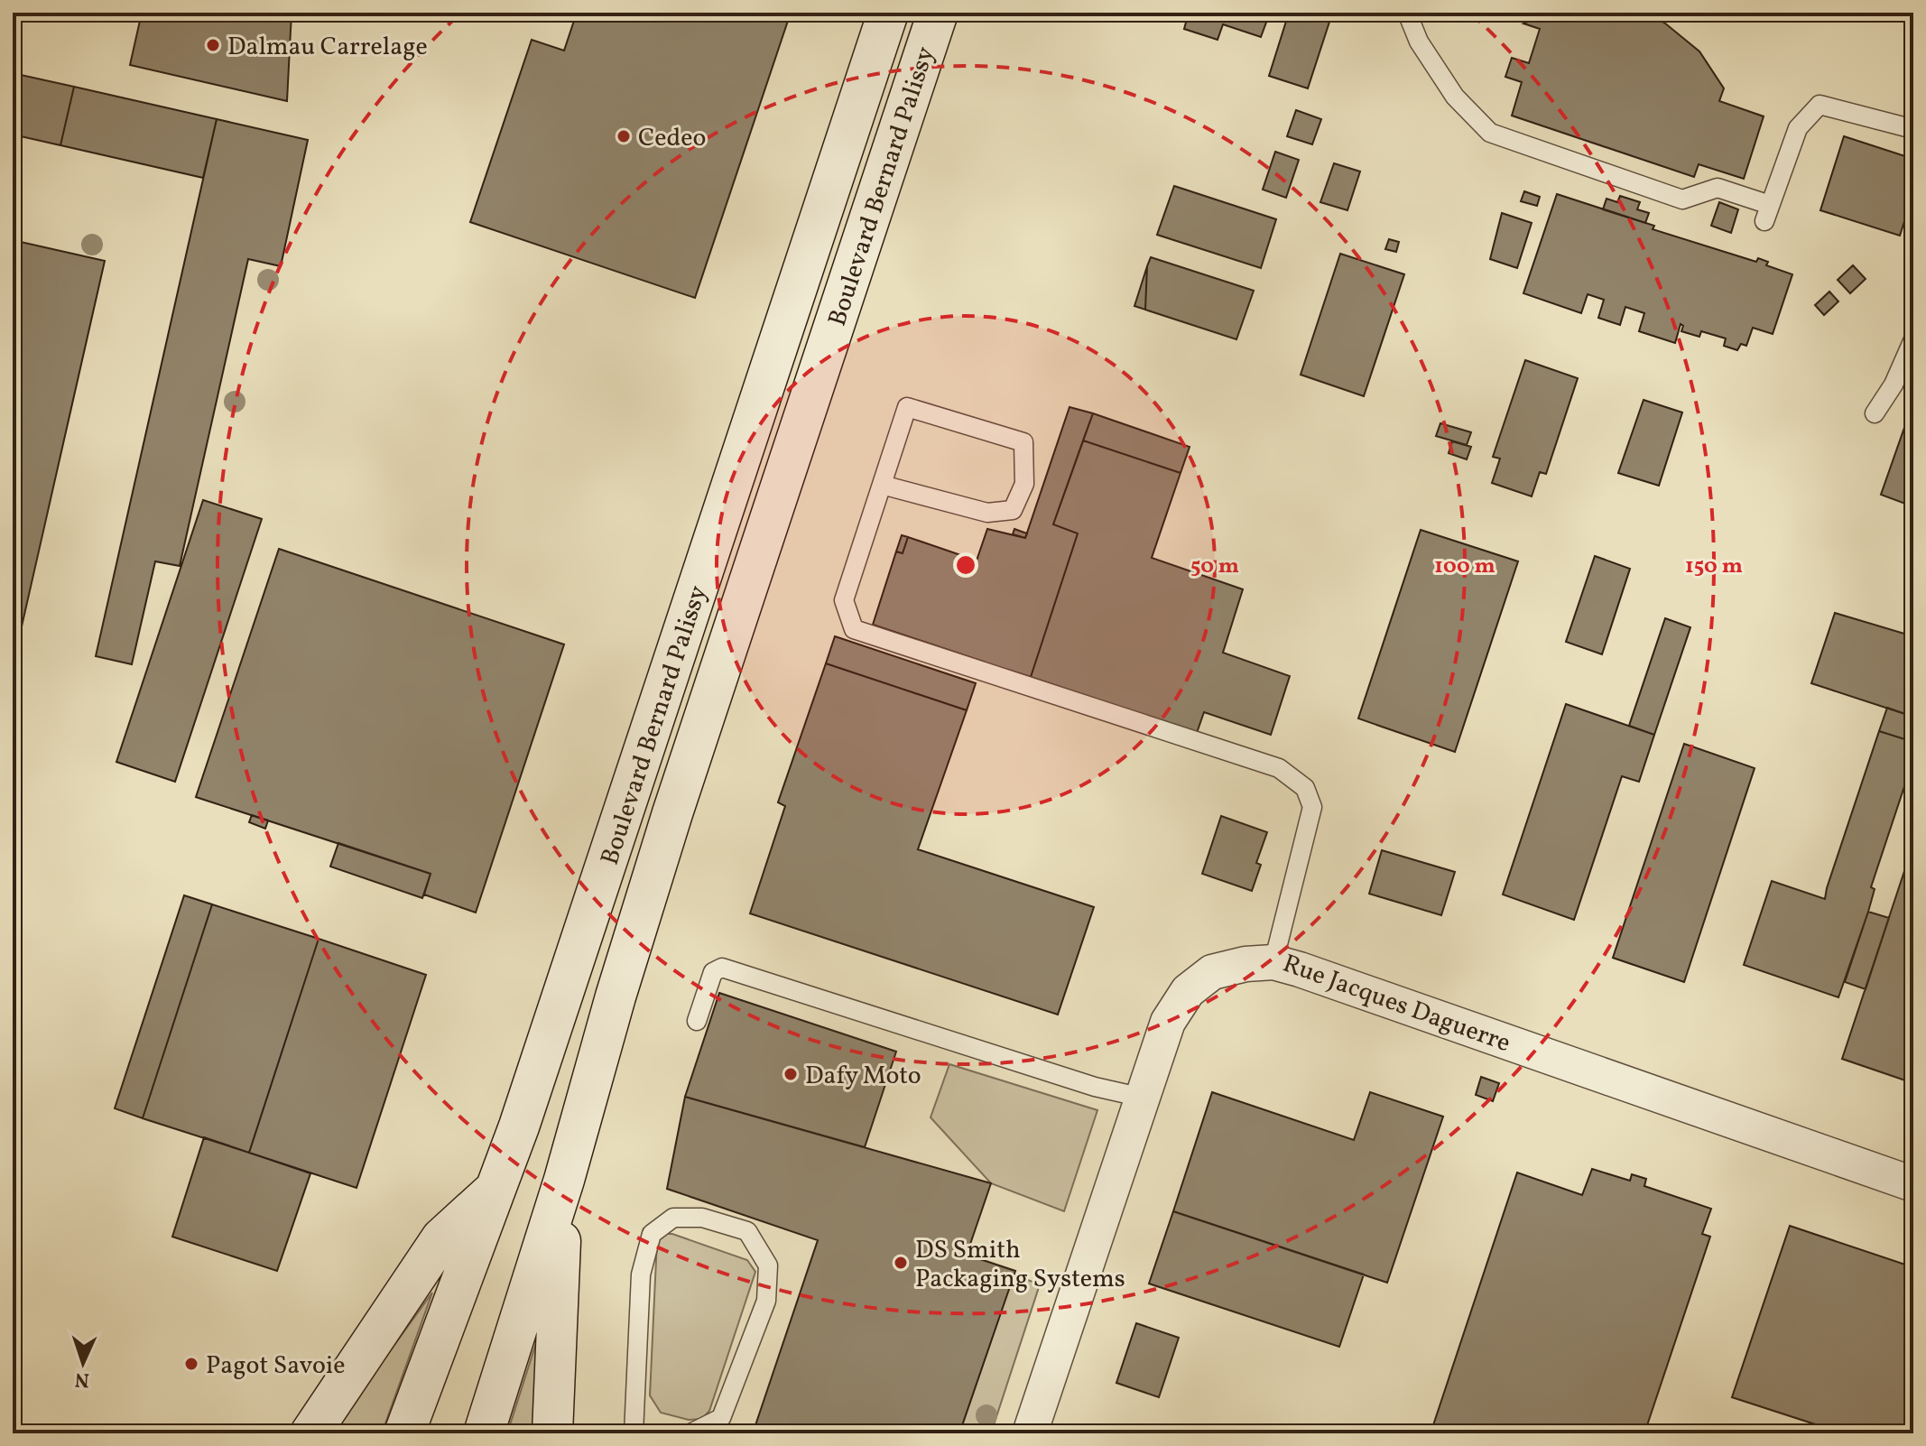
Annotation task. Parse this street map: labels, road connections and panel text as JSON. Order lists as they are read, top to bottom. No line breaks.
{"streets":{"main road":["Boulevard Bernard Palissy"],"street":["Rue Jacques Daguerre"]},"places":["Dalmau Carrelage","Cedeo","Dafy Moto","DS Smith Packaging Systems","Pagot Savoie"],"north":"bottom","rings":["50 m","100 m","150 m"]}
